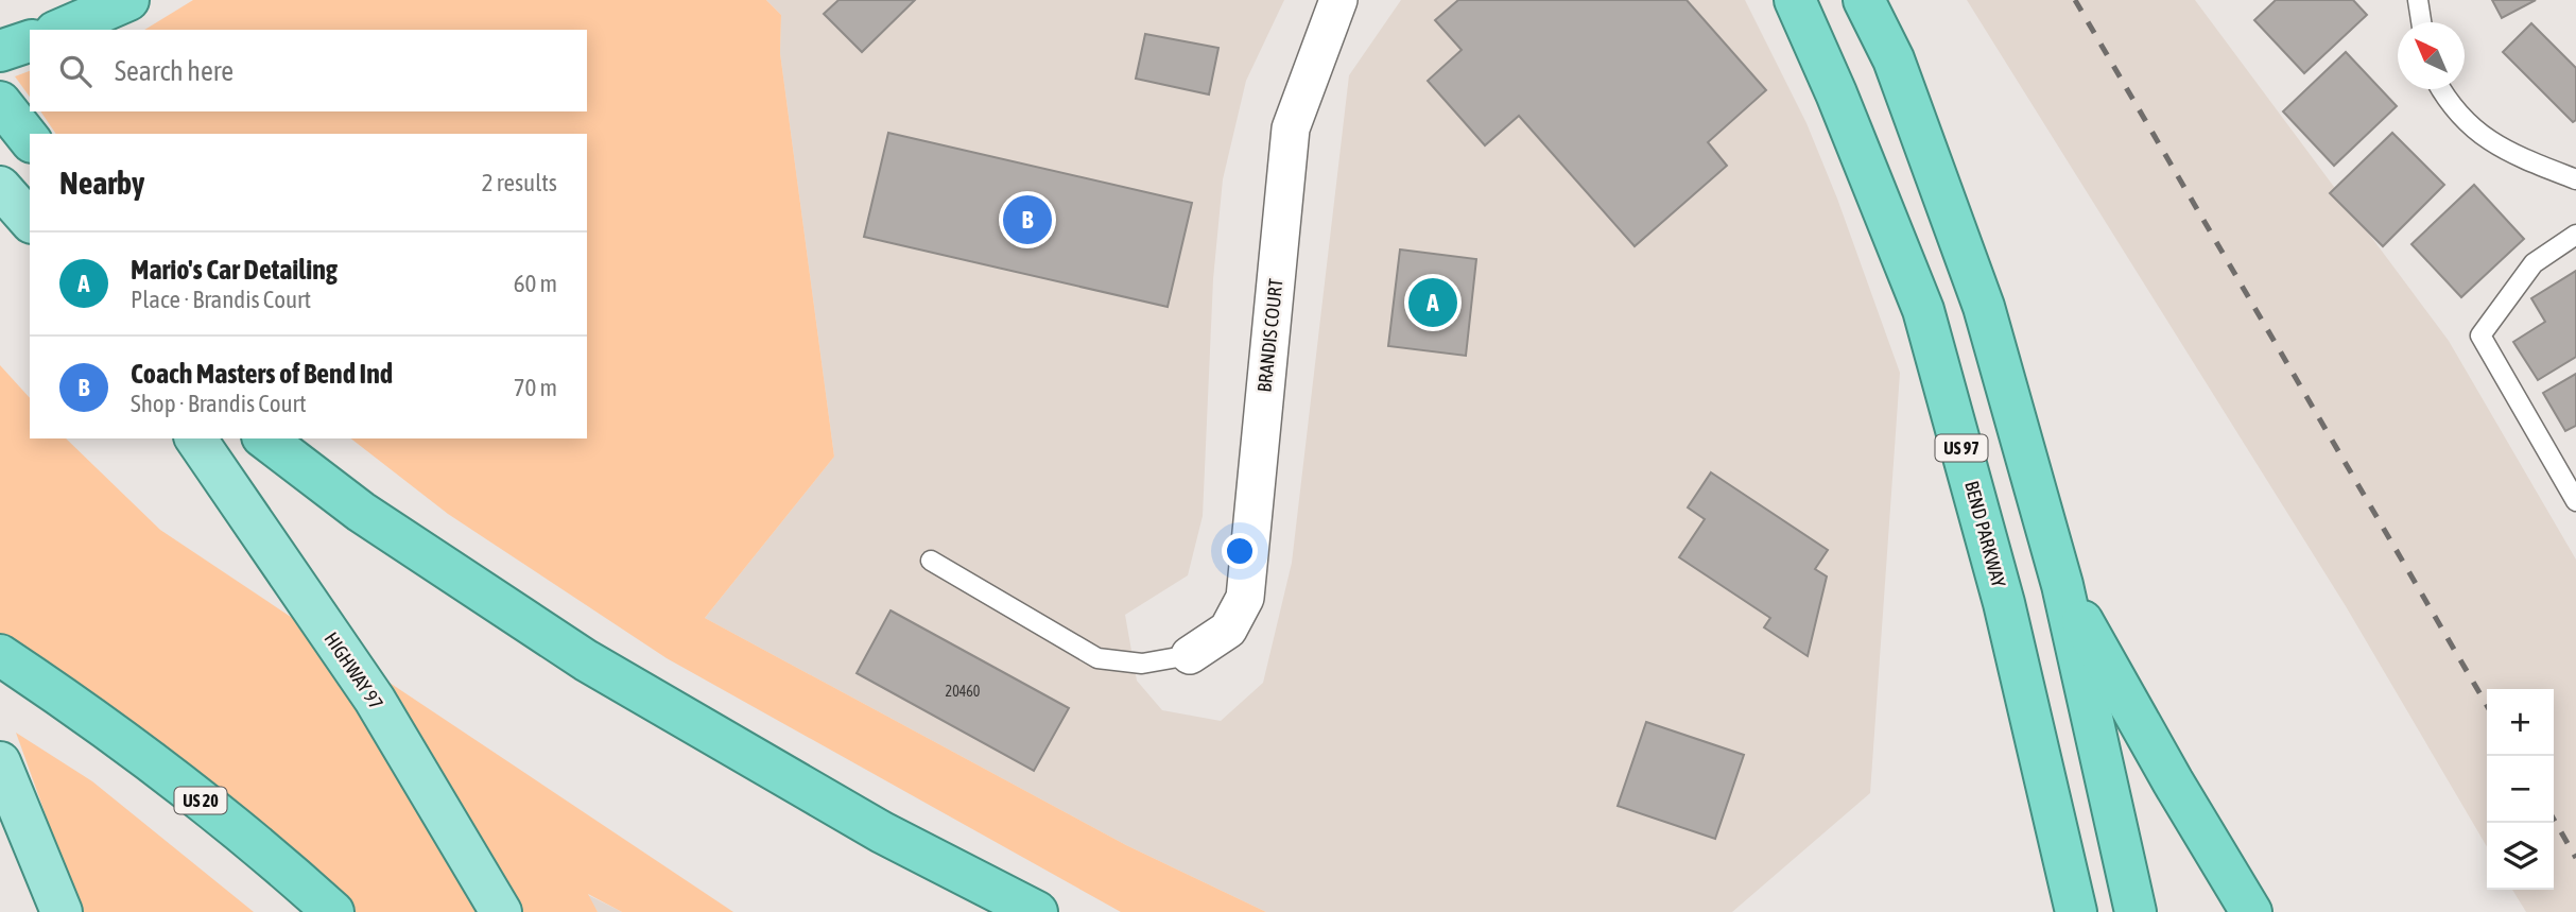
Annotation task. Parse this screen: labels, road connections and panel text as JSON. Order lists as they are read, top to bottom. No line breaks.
{"streets":{"highway":["US 97","BEND PARKWAY","US 20"],"main road":["HIGHWAY 97"],"street":["BRANDIS COURT"]},"house_numbers":["20460"],"north":"top left","page":{"search":"Search here","heading":["Nearby","2 results"],"pins":["B","A"],"list":[{"mark":"A","name":"Mario's Car Detailing","note":"Place · Brandis Court","value":"60 m"},{"mark":"B","name":"Coach Masters of Bend Ind","note":"Shop · Brandis Court","value":"70 m"}],"map_buttons":["+","−"]}}
